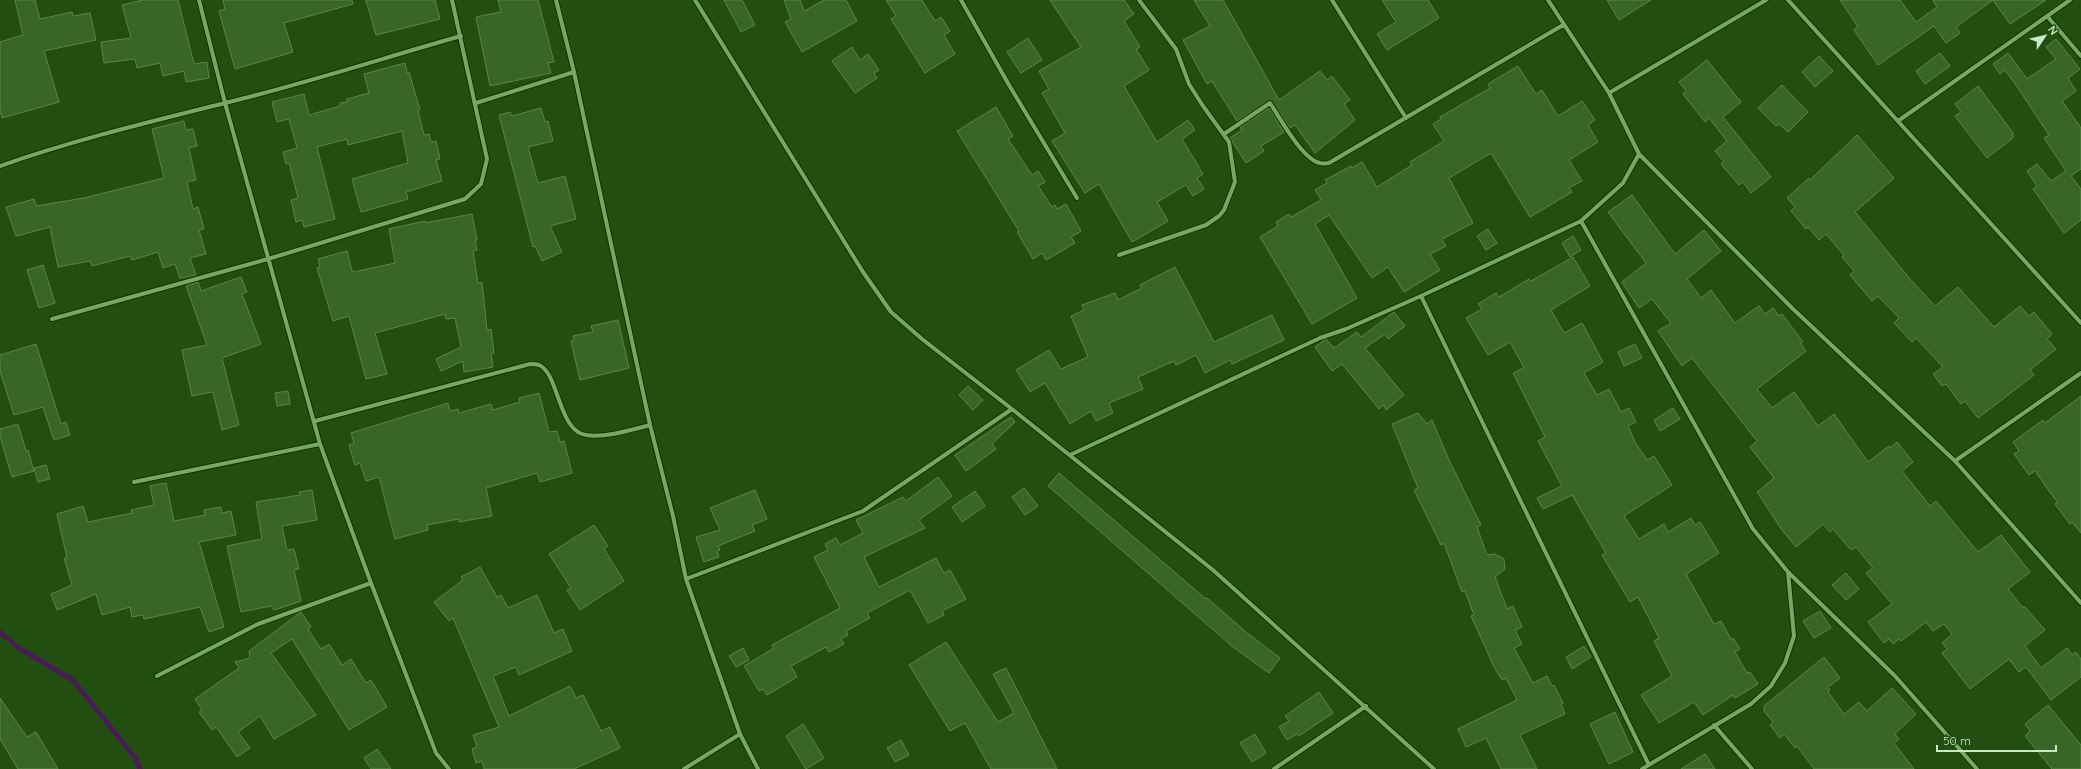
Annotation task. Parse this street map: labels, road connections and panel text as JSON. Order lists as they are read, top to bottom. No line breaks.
{"scale_bar":"50 m","north":"top right"}
